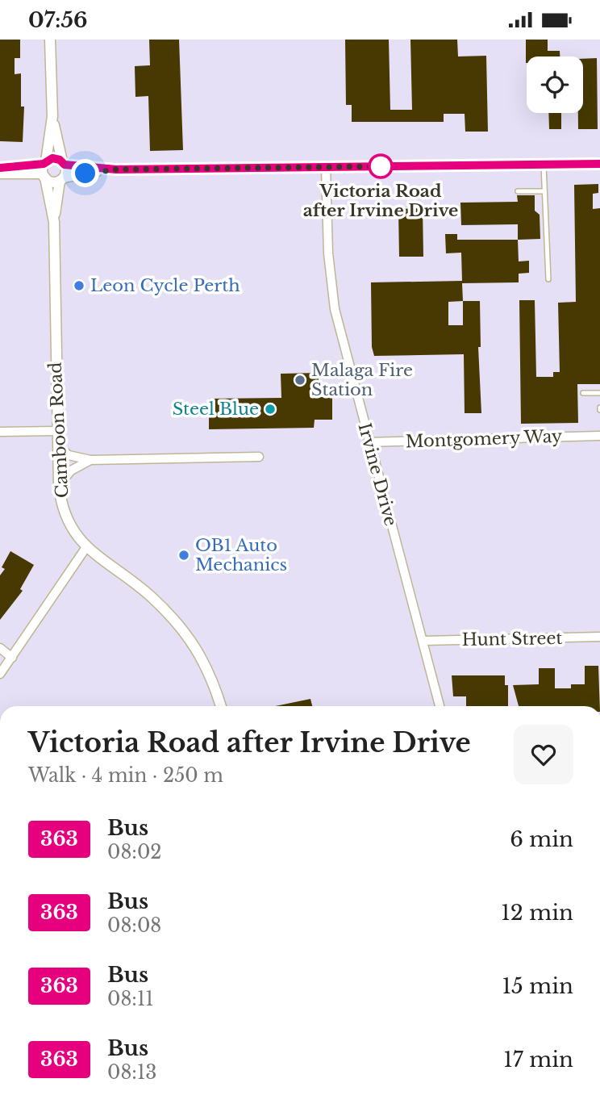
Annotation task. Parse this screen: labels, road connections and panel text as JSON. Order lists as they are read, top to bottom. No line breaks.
{"streets":{"street":["Camboon Road","Montgomery Way","Irvine Drive","Hunt Street"]},"crossings":[["Montgomery Way","Irvine Drive"],["Irvine Drive","Hunt Street"]],"places":["Victoria Road after Irvine Drive","Leon Cycle Perth","Malaga Fire Station","Steel Blue","OB1 Auto Mechanics"],"lines":["bus line 363"],"page":{"status":"07:56","heading":["Victoria Road after Irvine Drive","Walk · 4 min · 250 m"],"list":[{"mark":"363","name":"Bus","note":"08:02","value":"6 min"},{"mark":"363","name":"Bus","note":"08:08","value":"12 min"},{"mark":"363","name":"Bus","note":"08:11","value":"15 min"},{"mark":"363","name":"Bus","note":"08:13","value":"17 min"}]}}
